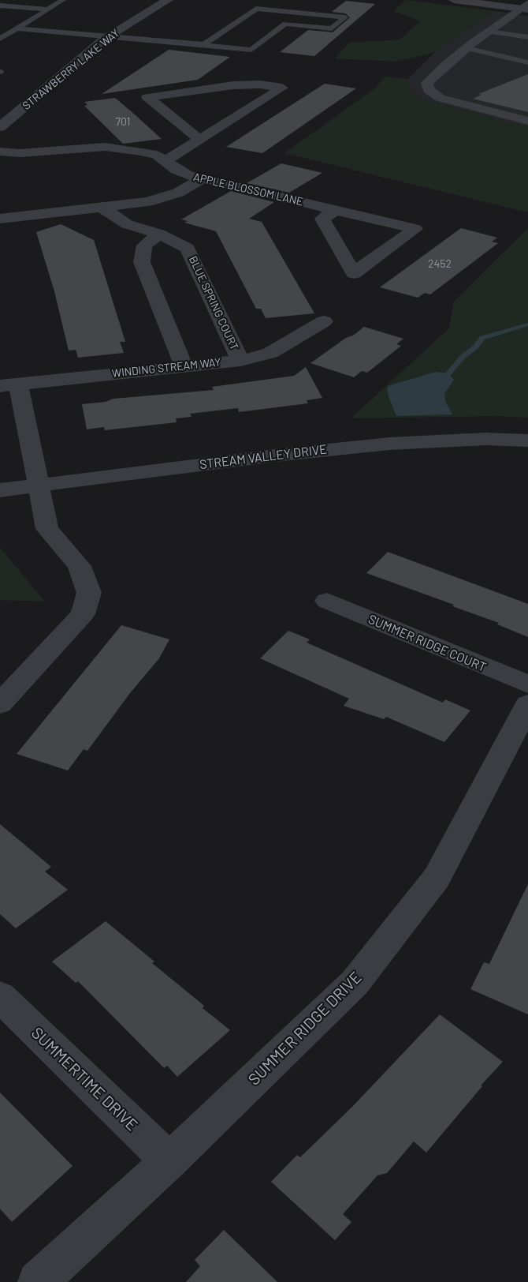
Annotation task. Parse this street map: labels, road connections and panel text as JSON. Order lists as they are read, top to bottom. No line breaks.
{"streets":{"street":["STRAWBERRY LAKE WAY","APPLE BLOSSOM LANE","BLUE SPRING COURT","WINDING STREAM WAY","STREAM VALLEY DRIVE","SUMMER RIDGE COURT","SUMMER RIDGE DRIVE","SUMMERTIME DRIVE"]},"crossings":[["BLUE SPRING COURT","WINDING STREAM WAY"],["SUMMER RIDGE DRIVE","SUMMERTIME DRIVE"]],"house_numbers":["701","2452"]}
